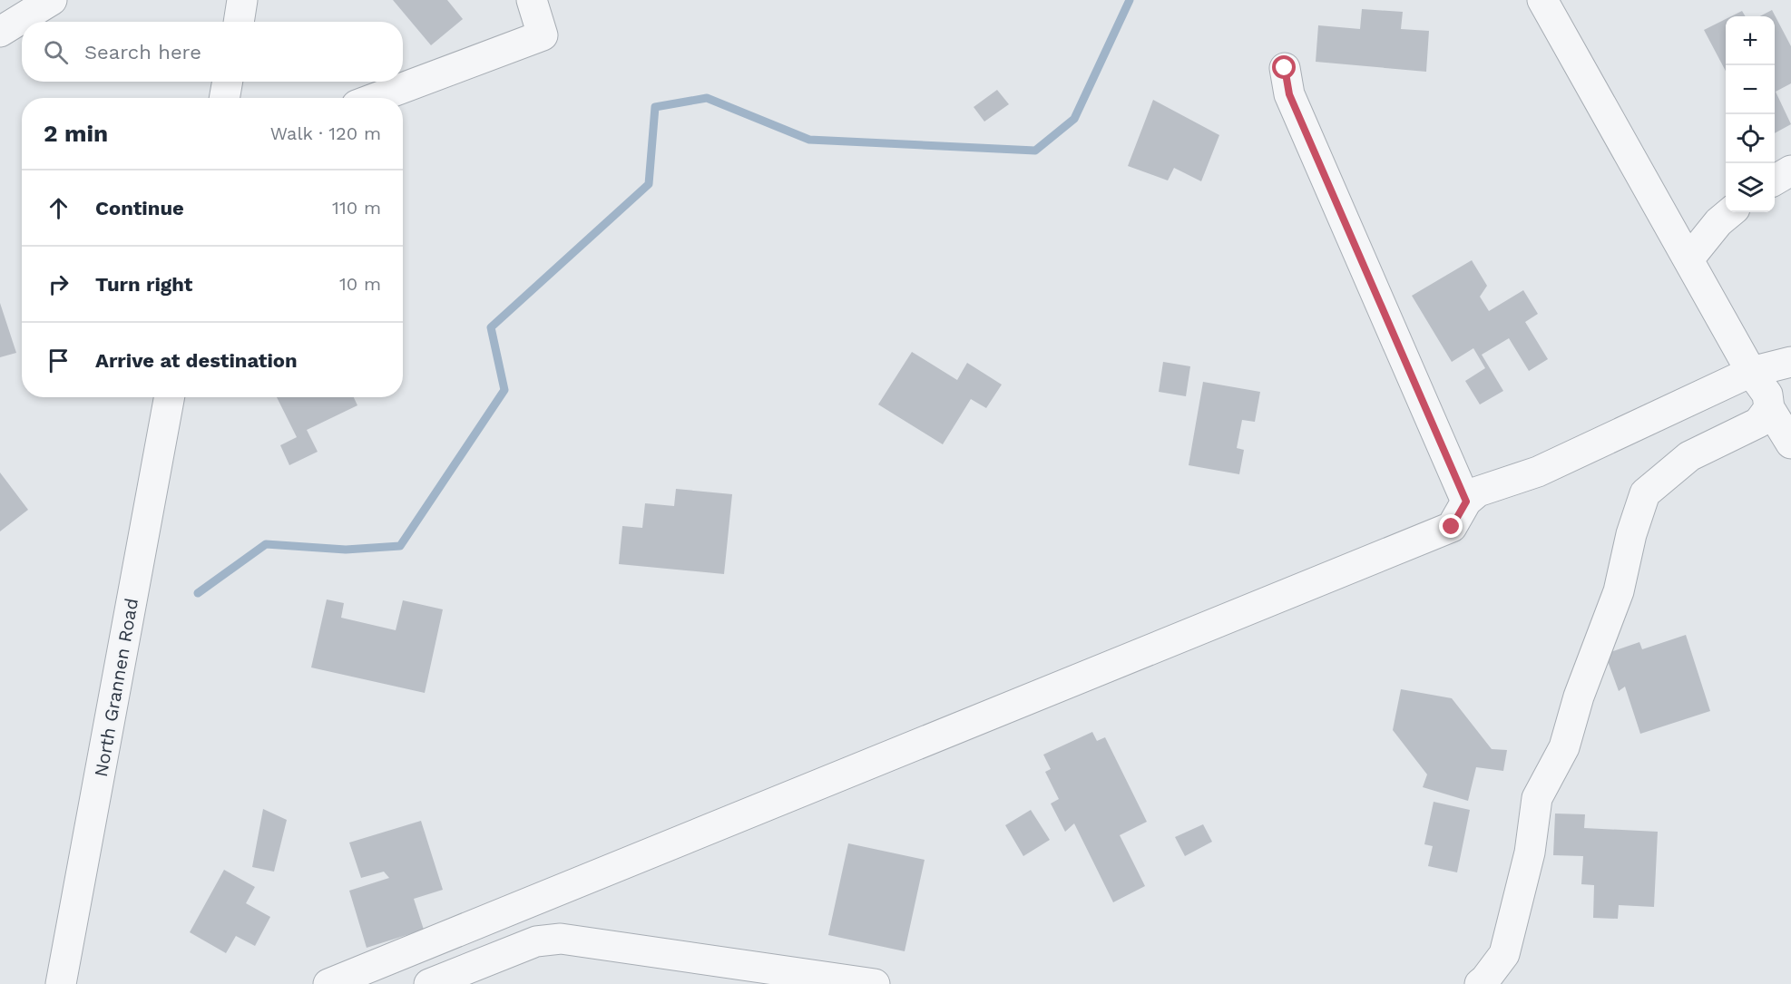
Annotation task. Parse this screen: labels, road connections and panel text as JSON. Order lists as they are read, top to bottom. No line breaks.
{"streets":{"street":["North Grannen Road"]},"page":{"map_buttons":["+","−"],"search":"Search here","heading":["2 min","Walk · 120 m"],"list":[["Continue","110 m"],["Turn right","10 m"],"Arrive at destination"]}}
